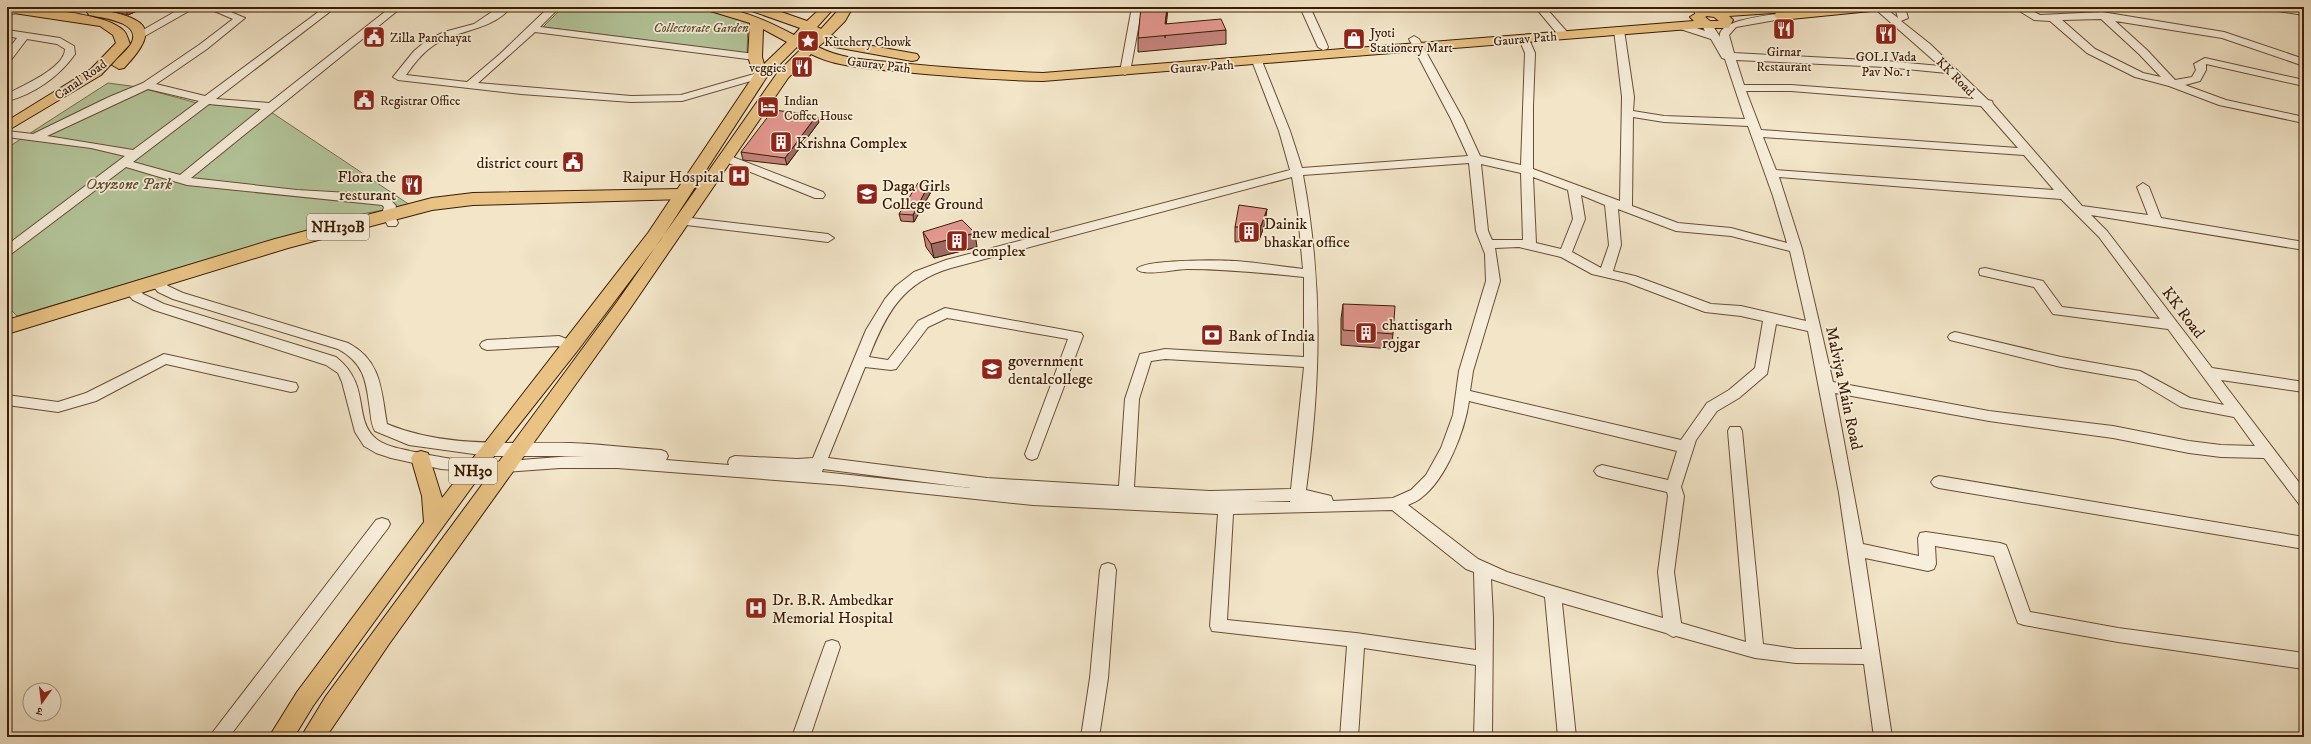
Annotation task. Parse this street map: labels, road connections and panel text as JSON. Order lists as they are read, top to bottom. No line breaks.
{"streets":{"highway":["NH130B"],"main road":["Gaurav Path","Canal Road","NH30"],"street":["KK Road","Malviya Main Road"]},"crossings":[["Gaurav Path","NH30"],["NH130B","NH30"]],"parks":["Collectorate Garden","Oxyzone Park"],"places":{"restaurant":["Girnar Restaurant","GOLI Vada Pav No. 1","veggies","Flora the resturant"],"public building":["Zilla Panchayat","Registrar Office","district court"],"shop":["Jyoti Stationery Mart"],"place":["Kutchery Chowk"],"hotel":["Indian Coffee House"],"building":["Krishna Complex","Dainik bhaskar office","new medical complex","chattisgarh rojgar"],"hospital":["Raipur Hospital","Dr. B.R. Ambedkar Memorial Hospital"],"school or university":["Daga Girls College Ground","government dentalcollege"],"bank":["Bank of India"]},"north":"bottom"}
